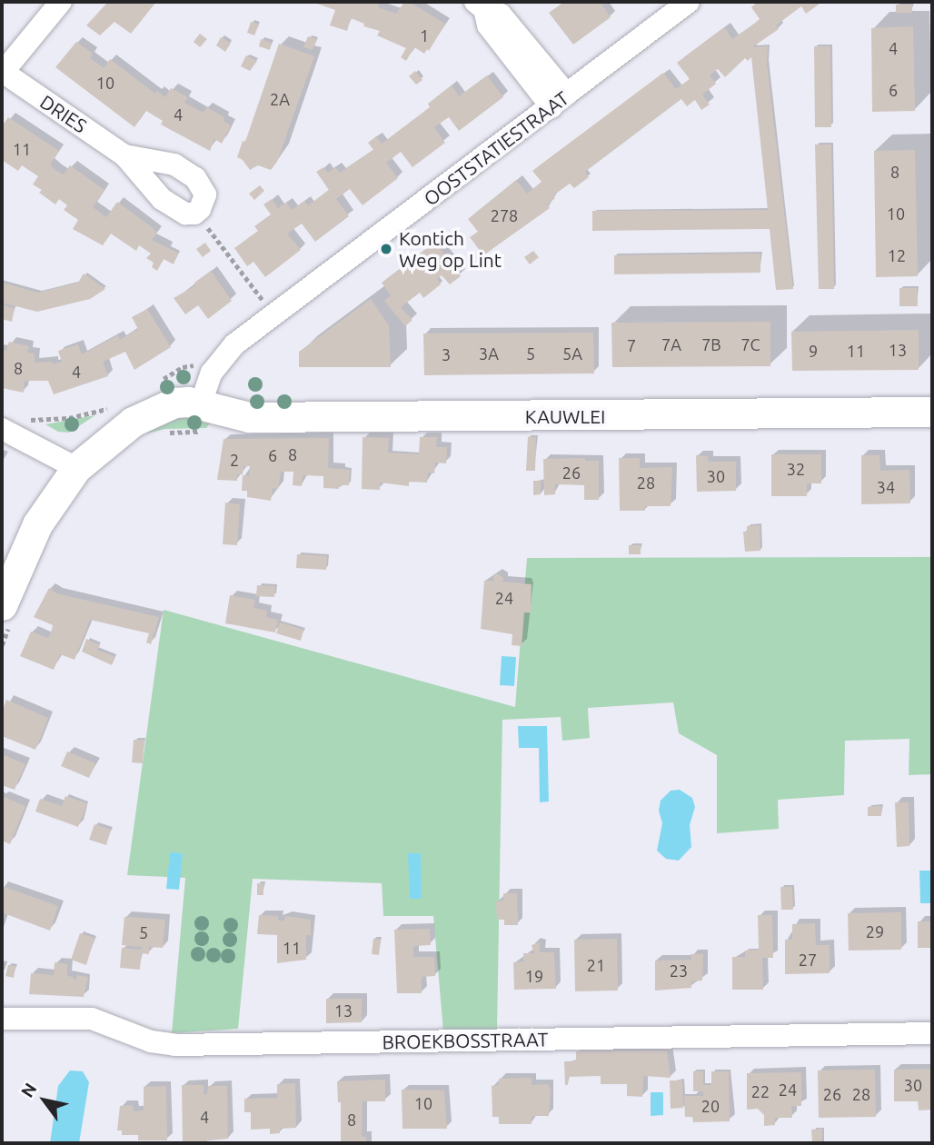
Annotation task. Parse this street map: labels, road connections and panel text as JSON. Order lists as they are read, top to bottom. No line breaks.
{"streets":{"street":["DRIES","OOSTSTATIESTRAAT","KAUWLEI","BROEKBOSSTRAAT"]},"crossings":[["OOSTSTATIESTRAAT","KAUWLEI"]],"places":["Kontich Weg op Lint"],"house_numbers":["1","4","10","6","2A","4","11","8","10","278","12","7A","7B","7C","7","13","9","11","3A","5","5A","3","8","4","8","6","2","32","26","30","28","34","24","29","5","11","27","21","23","19","13","30","24","22","26","28","10","20","4","8"],"north":"top left"}
